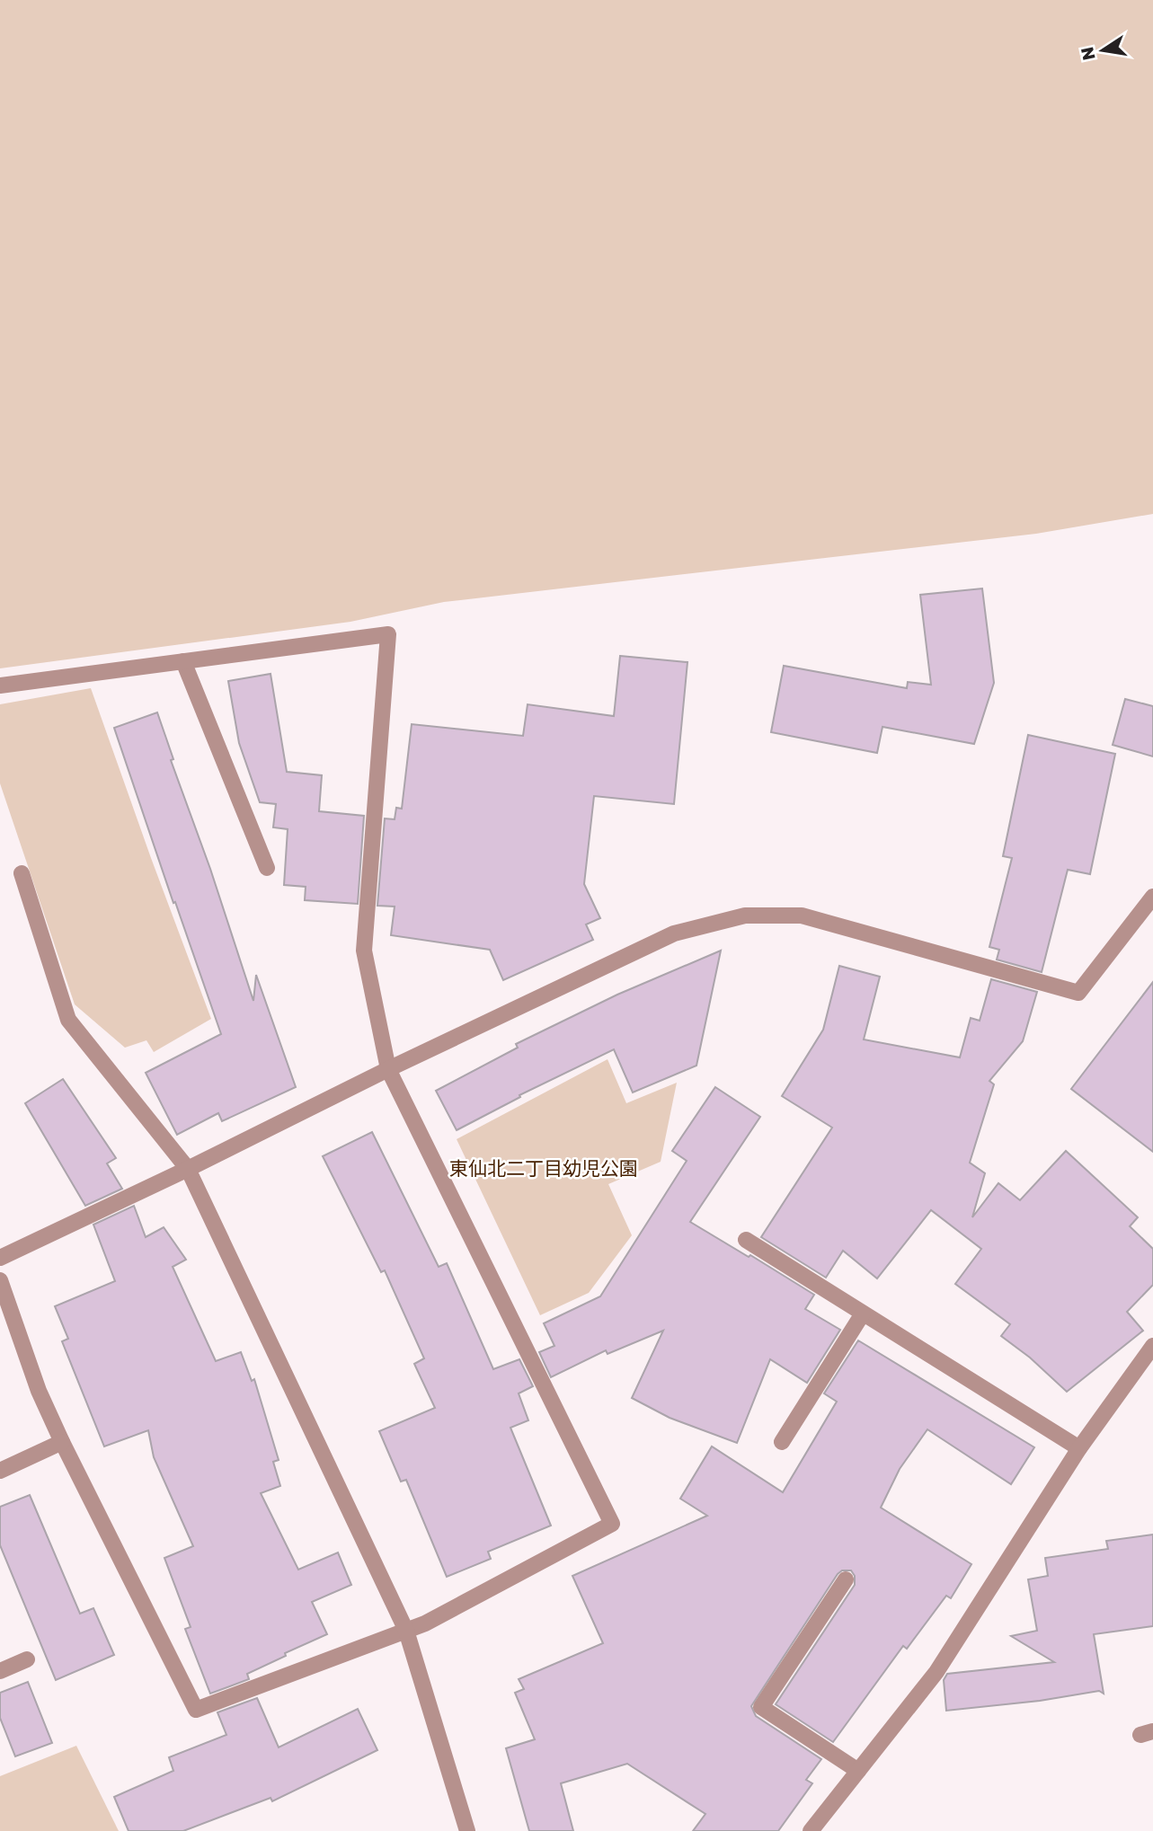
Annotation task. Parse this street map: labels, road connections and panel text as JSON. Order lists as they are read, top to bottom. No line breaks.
{"parks":["東仙北二丁目幼児公園"],"north":"left"}
